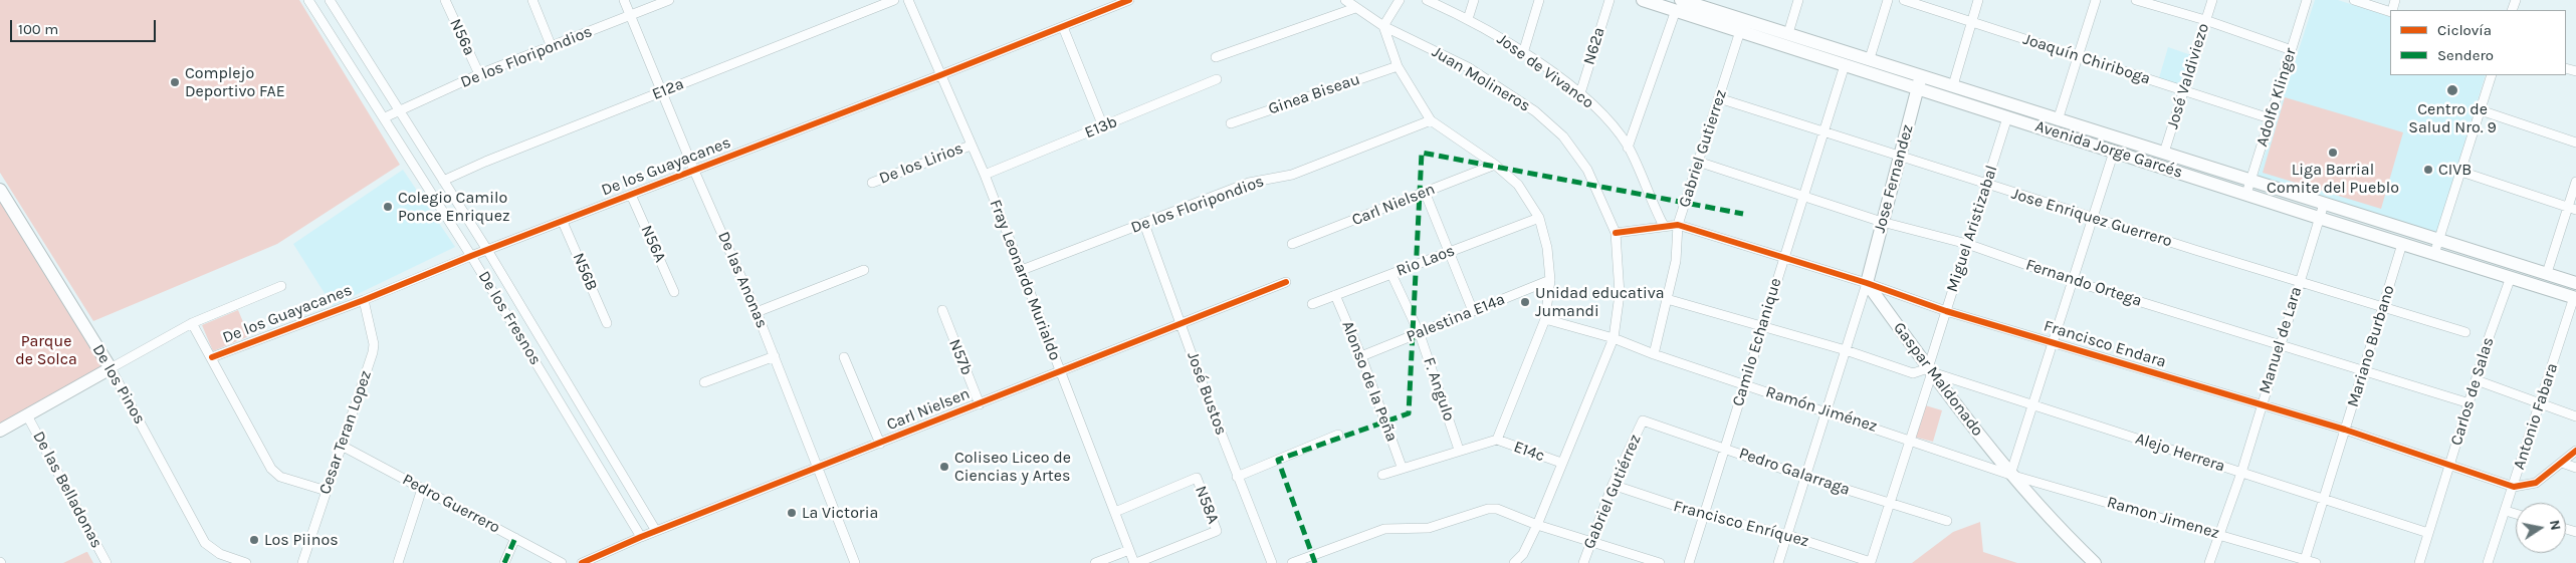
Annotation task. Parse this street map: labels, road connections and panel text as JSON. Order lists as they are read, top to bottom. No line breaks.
{"streets":{"street":["N56a","N62a","De los Floripondios","Joaquín Chiriboga","Jose de Vivanco","José Valdiviezo","Juan Molineros","E12a","Ginea Biseau","Adolfo Klinger","E13b","Gabriel Gutierrez","Avenida Jorge Garcés","De los Lirios","De los Guayacanes","Jose Fernandez","Carl Nielsen","Jose Enriquez Guerrero","Miguel Aristizabal","N56A","Rio Laos","N56B","De las Anonas","Fray Leonardo Murialdo","Fernando Ortega","De los Fresnos","Palestina E14a","Manuel de Lara","Camilo Echanique","Francisco Endara","Mariano Burbano","N57b","Gaspar Maldonado","Alonso de la Peña","De los Pinos","F. Angulo","Carlos de Salas","José Bustos","Ramón Jiménez","Antonio Fabara","Cesar Teran Lopez","E14c","Alejo Herrera","Pedro Galarraga","De las Belladonas","Gabriel Gutiérrez","Pedro Guerrero","N58A","Ramon Jimenez","Francisco Enríquez"]},"crossings":[["N56a","De los Floripondios"],["N62a","Jose de Vivanco"],["De los Floripondios","De las Anonas"],["De los Floripondios","Fray Leonardo Murialdo"],["De los Floripondios","De los Fresnos"],["De los Floripondios","José Bustos"],["Joaquín Chiriboga","José Valdiviezo"],["Joaquín Chiriboga","Adolfo Klinger"],["Jose de Vivanco","Francisco Endara"],["José Valdiviezo","Avenida Jorge Garcés"],["Juan Molineros","Francisco Endara"],["Juan Molineros","Ramón Jiménez"],["Juan Molineros","E14c"],["E12a","De las Anonas"],["E12a","De los Fresnos"],["Adolfo Klinger","Avenida Jorge Garcés"],["E13b","Fray Leonardo Murialdo"],["Gabriel Gutierrez","Avenida Jorge Garcés"],["Gabriel Gutierrez","Jose Enriquez Guerrero"],["Gabriel Gutierrez","Fernando Ortega"],["Gabriel Gutierrez","Francisco Endara"],["Gabriel Gutierrez","Ramón Jiménez"],["Gabriel Gutierrez","Alejo Herrera"],["Avenida Jorge Garcés","Jose Fernandez"],["Avenida Jorge Garcés","Miguel Aristizabal"],["Avenida Jorge Garcés","Manuel de Lara"],["Avenida Jorge Garcés","Camilo Echanique"],["Avenida Jorge Garcés","Mariano Burbano"],["Avenida Jorge Garcés","Carlos de Salas"],["Avenida Jorge Garcés","Antonio Fabara"],["De los Lirios","Fray Leonardo Murialdo"],["De los Guayacanes","N56A"],["De los Guayacanes","N56B"],["De los Guayacanes","De las Anonas"],["De los Guayacanes","Fray Leonardo Murialdo"],["De los Guayacanes","De los Fresnos"],["De los Guayacanes","De los Pinos"],["De los Guayacanes","Cesar Teran Lopez"],["De los Guayacanes","De las Belladonas"],["Jose Fernandez","Jose Enriquez Guerrero"],["Jose Fernandez","Fernando Ortega"],["Jose Fernandez","Francisco Endara"],["Jose Fernandez","Gaspar Maldonado"],["Carl Nielsen","De las Anonas"],["Carl Nielsen","Fray Leonardo Murialdo"],["Carl Nielsen","De los Fresnos"],["Carl Nielsen","N57b"],["Carl Nielsen","José Bustos"],["Jose Enriquez Guerrero","Miguel Aristizabal"],["Jose Enriquez Guerrero","Manuel de Lara"],["Jose Enriquez Guerrero","Camilo Echanique"],["Jose Enriquez Guerrero","Mariano Burbano"],["Miguel Aristizabal","Fernando Ortega"],["Miguel Aristizabal","Francisco Endara"],["Miguel Aristizabal","Gaspar Maldonado"],["Miguel Aristizabal","Ramón Jiménez"],["Miguel Aristizabal","Alejo Herrera"],["Miguel Aristizabal","Pedro Galarraga"],["Miguel Aristizabal","Francisco Enríquez"],["Rio Laos","Alonso de la Peña"],["Rio Laos","F. Angulo"],["Fray Leonardo Murialdo","N58A"],["Fernando Ortega","Manuel de Lara"],["Fernando Ortega","Camilo Echanique"],["Fernando Ortega","Mariano Burbano"],["Fernando Ortega","Carlos de Salas"],["Palestina E14a","Alonso de la Peña"],["Palestina E14a","F. Angulo"],["Manuel de Lara","Francisco Endara"],["Manuel de Lara","Alejo Herrera"],["Manuel de Lara","Ramon Jimenez"],["Camilo Echanique","Francisco Endara"],["Camilo Echanique","Ramón Jiménez"],["Camilo Echanique","Alejo Herrera"],["Camilo Echanique","Pedro Galarraga"],["Camilo Echanique","Francisco Enríquez"],["Francisco Endara","Mariano Burbano"],["Francisco Endara","Gaspar Maldonado"],["Francisco Endara","Carlos de Salas"],["Francisco Endara","Antonio Fabara"],["Mariano Burbano","Alejo Herrera"],["Mariano Burbano","Ramon Jimenez"],["Gaspar Maldonado","Ramón Jiménez"],["Gaspar Maldonado","Alejo Herrera"],["Gaspar Maldonado","Ramon Jimenez"],["Carlos de Salas","Alejo Herrera"],["Ramón Jiménez","Ramon Jimenez"],["Cesar Teran Lopez","Pedro Guerrero"],["Pedro Galarraga","Gabriel Gutiérrez"],["Gabriel Gutiérrez","Francisco Enríquez"]],"parks":["Parque de Solca"],"places":["Complejo Deportivo FAE","Centro de Salud Nro. 9","Liga Barrial Comite del Pueblo","CIVB","Colegio Camilo Ponce Enriquez","Unidad educativa Jumandi","Coliseo Liceo de Ciencias y Artes","La Victoria","Los Piinos"],"legend":["Ciclovía","Sendero"],"scale_bar":"100 m","north":"right"}
